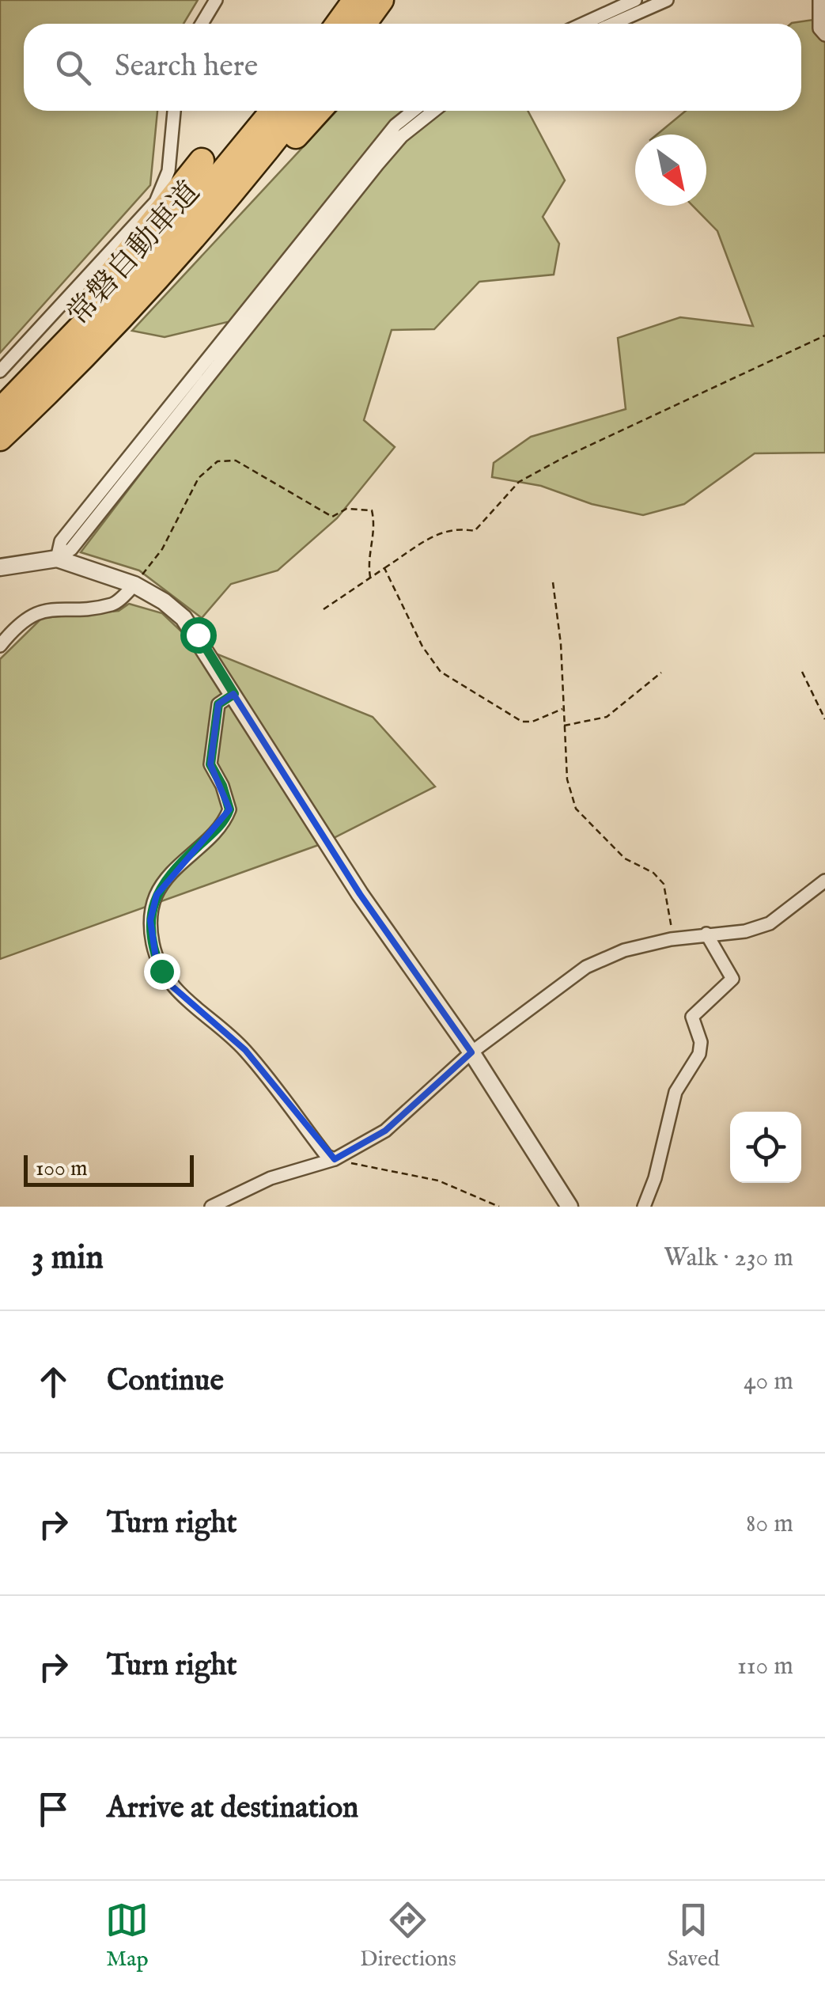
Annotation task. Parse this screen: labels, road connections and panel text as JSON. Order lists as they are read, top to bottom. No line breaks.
{"streets":{"highway":["常磐自動車道"]},"scale_bar":"100 m","north":"bottom right","page":{"search":"Search here","scale":"100 m","heading":["3 min","Walk · 230 m"],"list":[["Continue","40 m"],["Turn right","80 m"],["Turn right","110 m"],"Arrive at destination"],"nav":["Map","Directions","Saved"]}}
